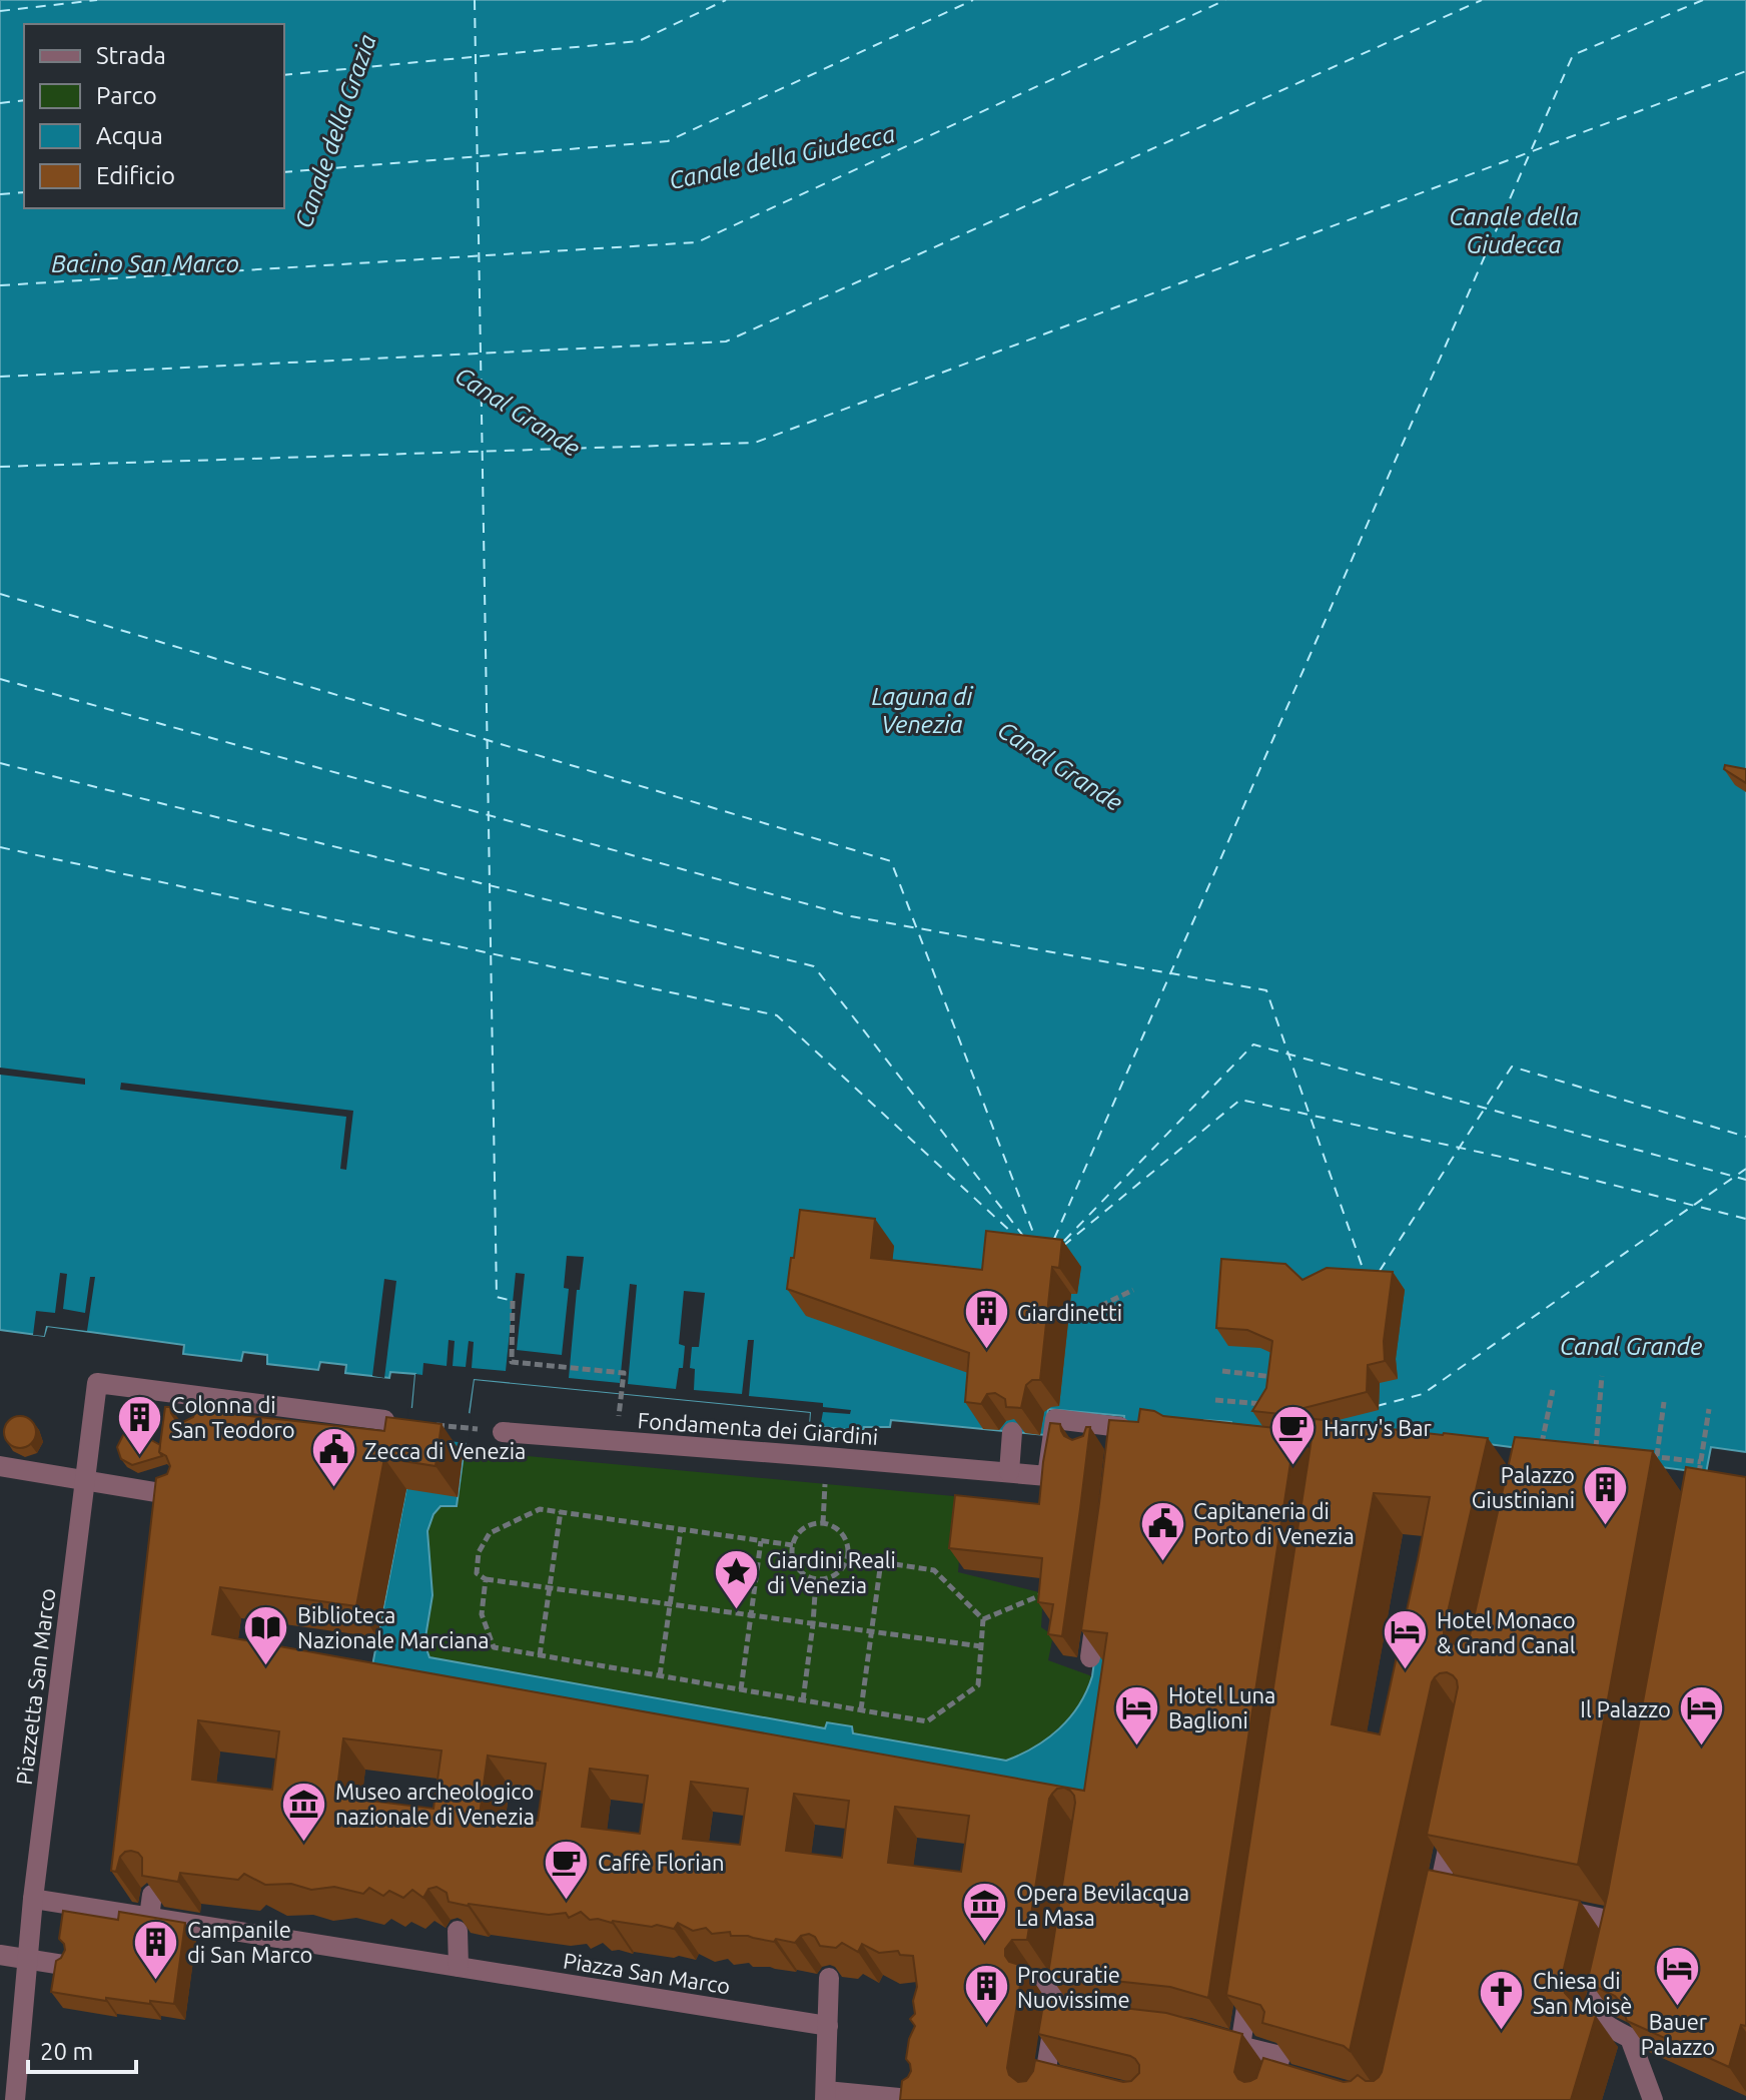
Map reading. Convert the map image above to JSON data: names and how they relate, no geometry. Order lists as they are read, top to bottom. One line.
{"streets":{"street":["Fondamenta dei Giardini","Piazzetta San Marco","Piazza San Marco"]},"water":["Canale della Grazia","Canale della Giudecca","Bacino San Marco","Canal Grande","Laguna di Venezia"],"places":{"building":["Giardinetti","Colonna di San Teodoro","Palazzo Giustiniani","Campanile di San Marco","Procuratie Nuovissime"],"cafe":["Harry's Bar","Caffè Florian"],"public building":["Zecca di Venezia","Capitaneria di Porto di Venezia"],"place":["Giardini Reali di Venezia"],"library":["Biblioteca Nazionale Marciana"],"hotel":["Hotel Monaco & Grand Canal","Hotel Luna Baglioni","Il Palazzo","Bauer Palazzo"],"museum":["Museo archeologico nazionale di Venezia","Opera Bevilacqua La Masa"],"church":["Chiesa di San Moisè"]},"legend":["Strada","Parco","Acqua","Edificio"],"scale_bar":"20 m"}
